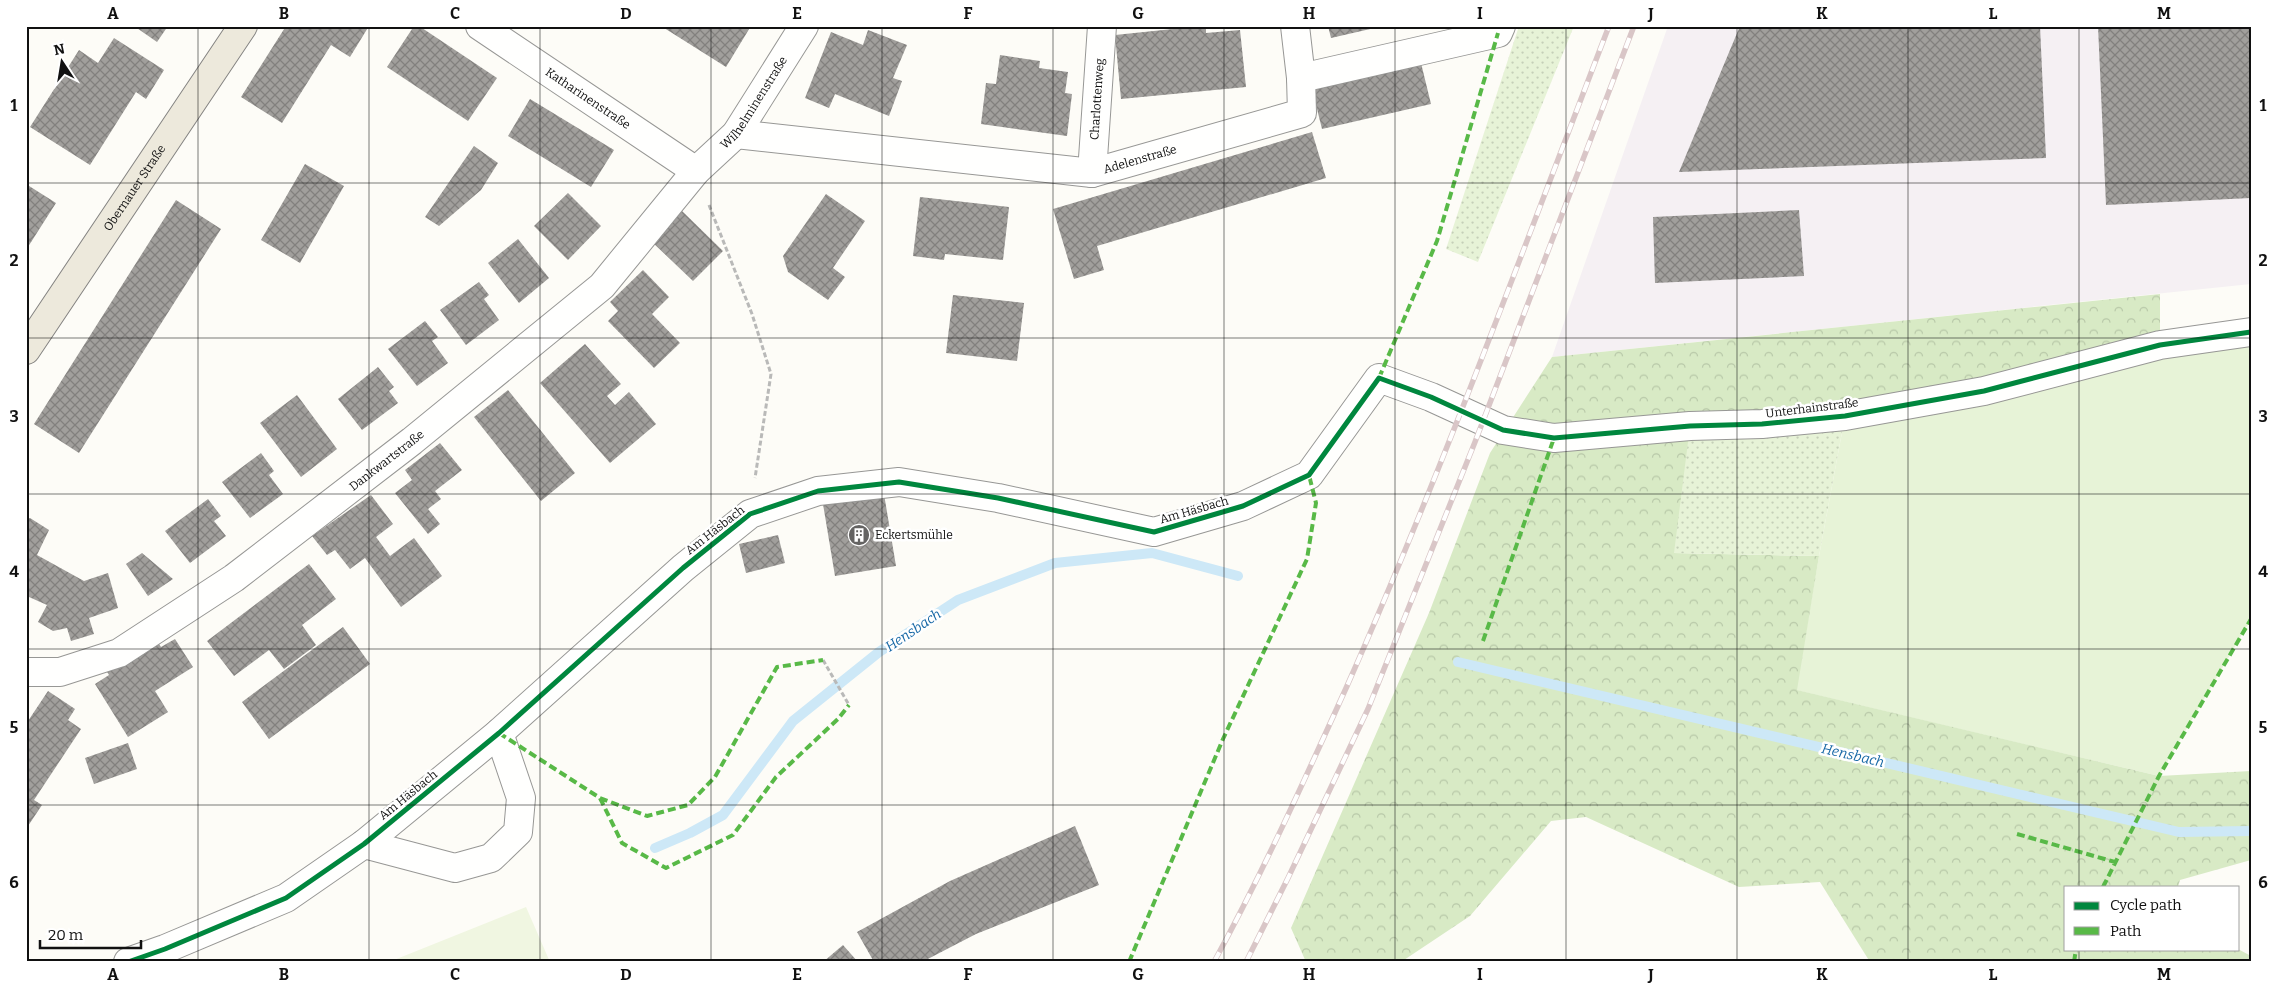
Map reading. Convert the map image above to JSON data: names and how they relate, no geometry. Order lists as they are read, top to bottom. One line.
{"streets":{"main road":["Obernauer Straße"],"street":["Katharinenstraße","Charlottenweg","Wilhelminenstraße","Adelenstraße","Unterhainstraße","Dankwartstraße","Am Häsbach"]},"crossings":[["Katharinenstraße","Wilhelminenstraße"],["Katharinenstraße","Dankwartstraße"],["Charlottenweg","Adelenstraße"],["Wilhelminenstraße","Adelenstraße"],["Wilhelminenstraße","Dankwartstraße"],["Unterhainstraße","Am Häsbach"]],"water":["Hensbach"],"places":{"building":["Eckertsmühle"]},"legend":["Cycle path","Path"],"scale_bar":"20 m","north":"top","grid":{"columns":["A","B","C","D","E","F","G","H","I","J","K","L","M"],"rows":["1","2","3","4","5","6"]}}
